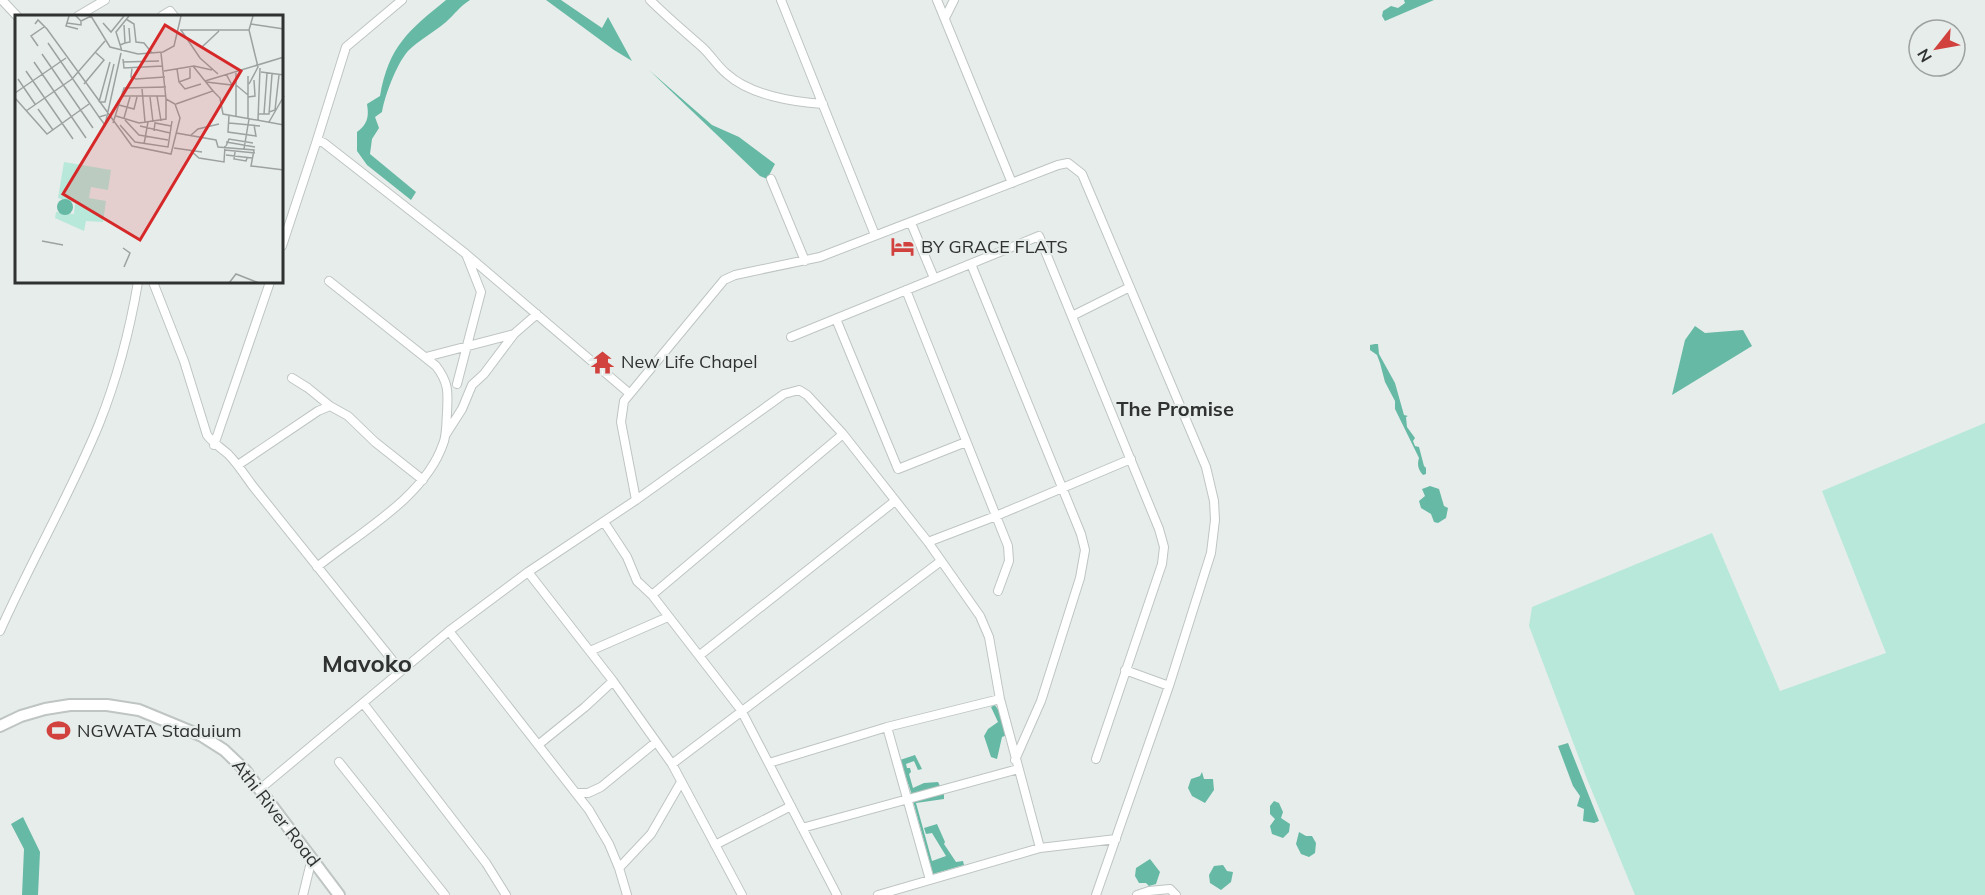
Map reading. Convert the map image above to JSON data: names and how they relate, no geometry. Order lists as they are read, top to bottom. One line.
{"streets":{"main road":["Athi River Road"]},"districts":["The Promise","Mavoko"],"places":{"hotel":["BY GRACE FLATS"],"temple":["New Life Chapel"],"sports":["NGWATA Staduium"]},"north":"bottom left"}
